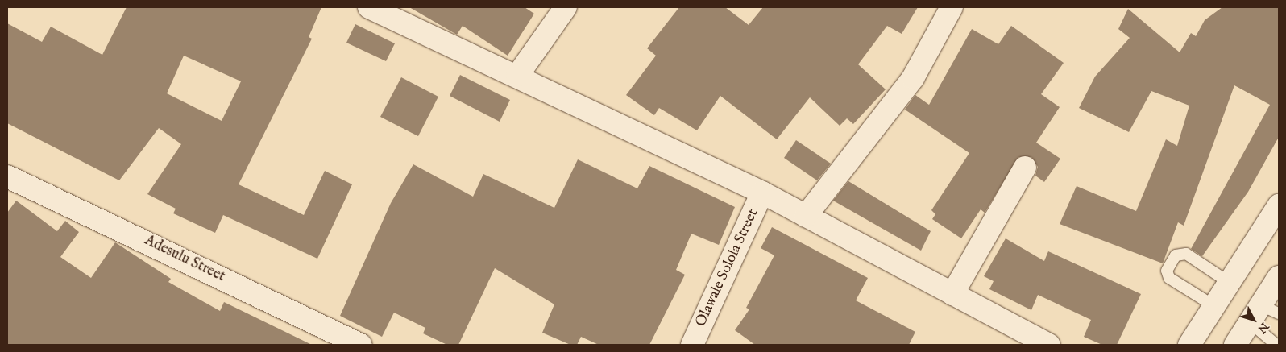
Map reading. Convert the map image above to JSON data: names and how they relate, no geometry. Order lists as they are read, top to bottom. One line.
{"streets":{"street":["Adesulu Street","Olawale Solola Street"]},"north":"bottom right"}
